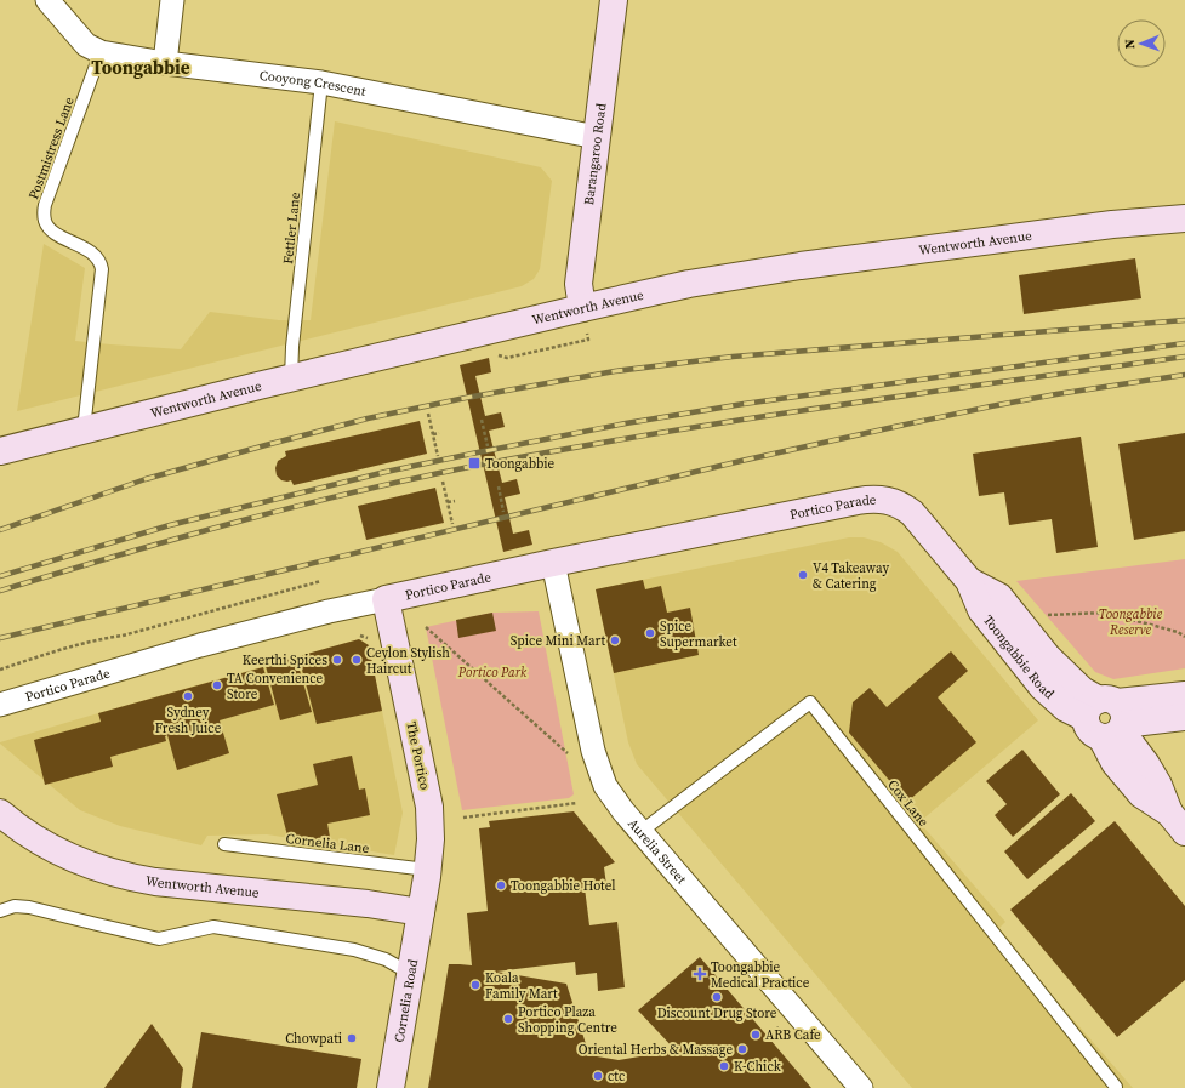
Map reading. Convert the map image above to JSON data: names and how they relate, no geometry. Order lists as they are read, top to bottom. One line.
{"streets":{"main road":["Barangaroo Road","Wentworth Avenue","Portico Parade","Toongabbie Road","The Portico","Cornelia Road"],"street":["Cooyong Crescent","Aurelia Street"],"lane":["Postmistress Lane","Fettler Lane","Cox Lane","Cornelia Lane"]},"crossings":[["Cooyong Crescent","Postmistress Lane"],["Cooyong Crescent","Barangaroo Road"],["Cooyong Crescent","Fettler Lane"],["Postmistress Lane","Wentworth Avenue"],["Barangaroo Road","Wentworth Avenue"],["Fettler Lane","Wentworth Avenue"],["Wentworth Avenue","The Portico"],["Wentworth Avenue","Cornelia Road"],["Portico Parade","Toongabbie Road"],["Portico Parade","The Portico"],["Portico Parade","Aurelia Street"],["The Portico","Cornelia Lane"],["The Portico","Cornelia Road"],["Cox Lane","Aurelia Street"]],"districts":["Toongabbie"],"parks":["Toongabbie Reserve","Portico Park"],"places":{"transit":["Toongabbie"],"other":["V4 Takeaway & Catering","Spice Supermarket","Spice Mini Mart","Keerthi Spices","Ceylon Stylish Haircut","TA Convenience Store","Sydney Fresh Juice","Toongabbie Hotel","Koala Family Mart","Discount Drug Store","Portico Plaza Shopping Centre","ARB Cafe","Chowpati","Oriental Herbs & Massage","K-Chick","ctc"],"health":["Toongabbie Medical Practice"]},"north":"left"}
